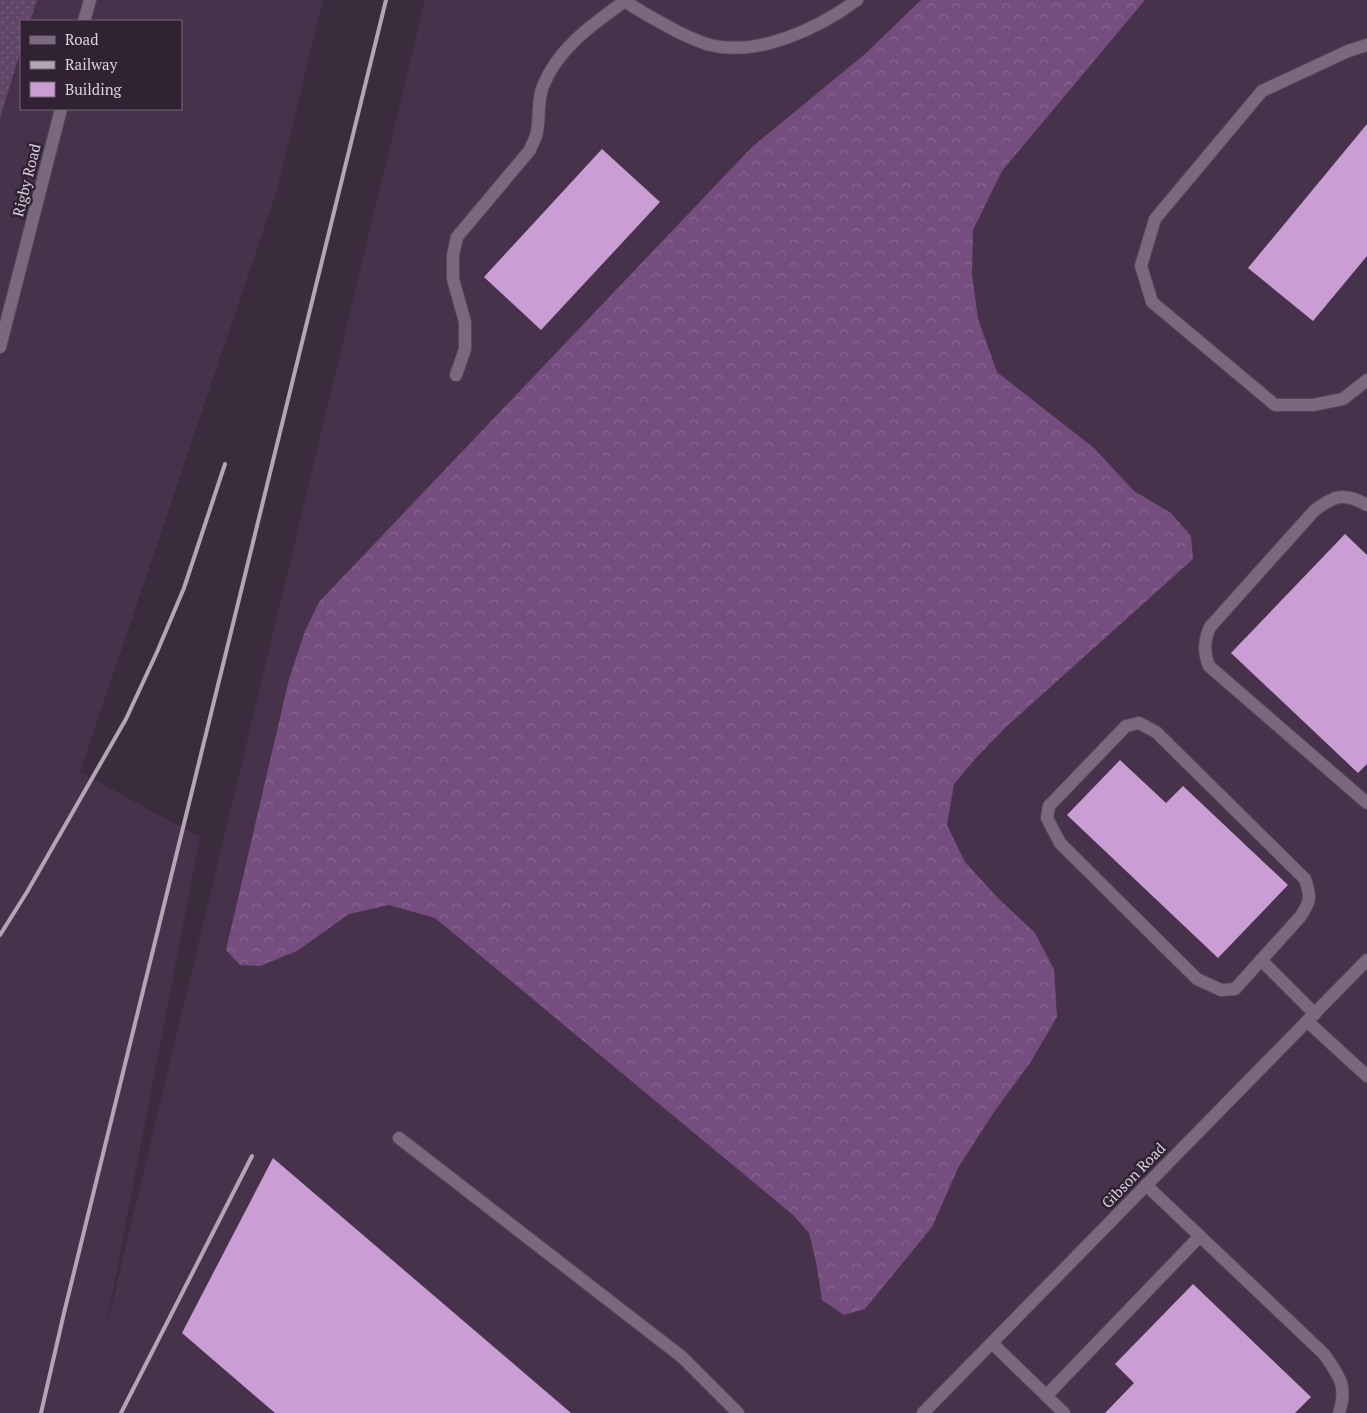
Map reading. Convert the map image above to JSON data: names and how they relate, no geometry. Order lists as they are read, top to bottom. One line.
{"streets":{"street":["Rigby Road","Gibson Road"]},"legend":["Road","Railway","Building"]}
